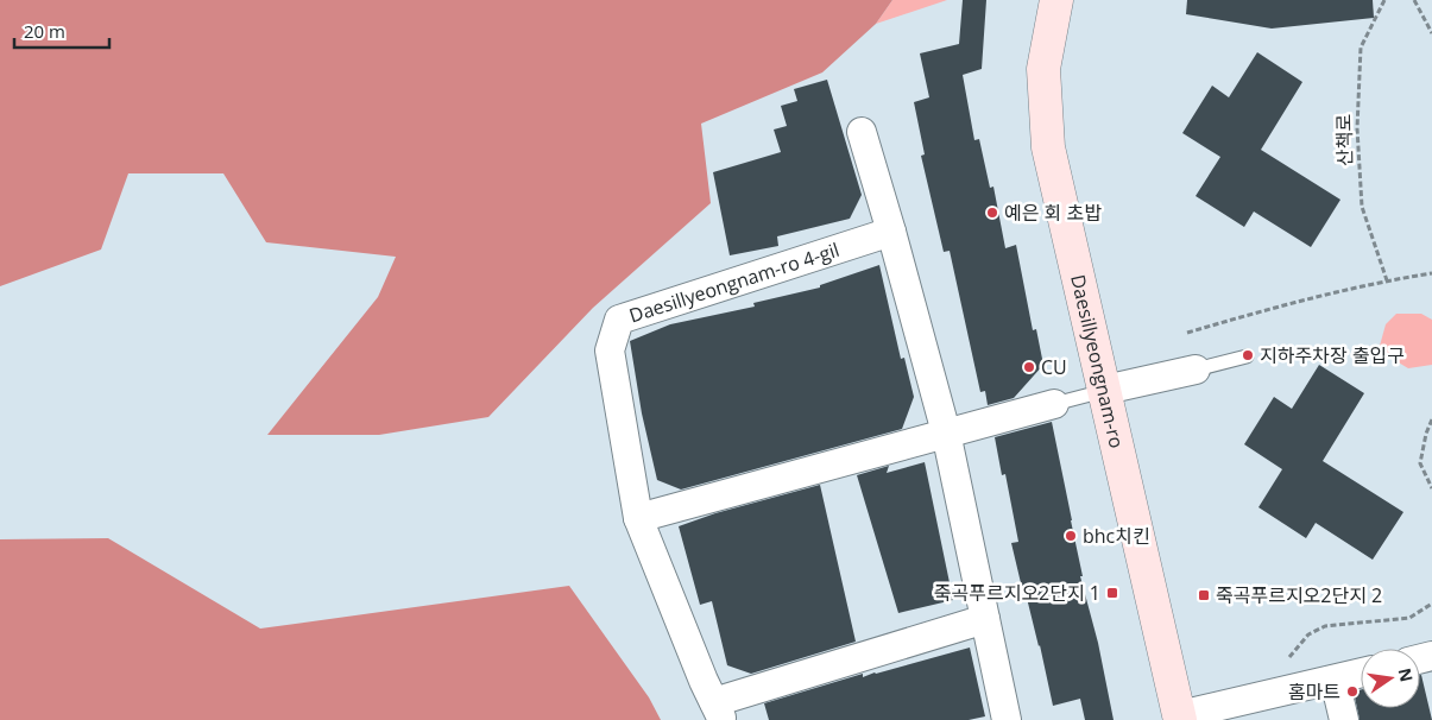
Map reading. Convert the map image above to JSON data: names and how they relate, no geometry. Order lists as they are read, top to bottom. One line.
{"streets":{"street":["Daesillyeongnam-ro 4-gil","Daesillyeongnam-ro"],"path":["산책로"]},"places":{"other":["예은 회 초밥","지하주차장 출입구","CU","bhc치킨","홈마트"],"transit":["죽곡푸르지오2단지 1","죽곡푸르지오2단지 2"]},"scale_bar":"20 m","north":"right"}
